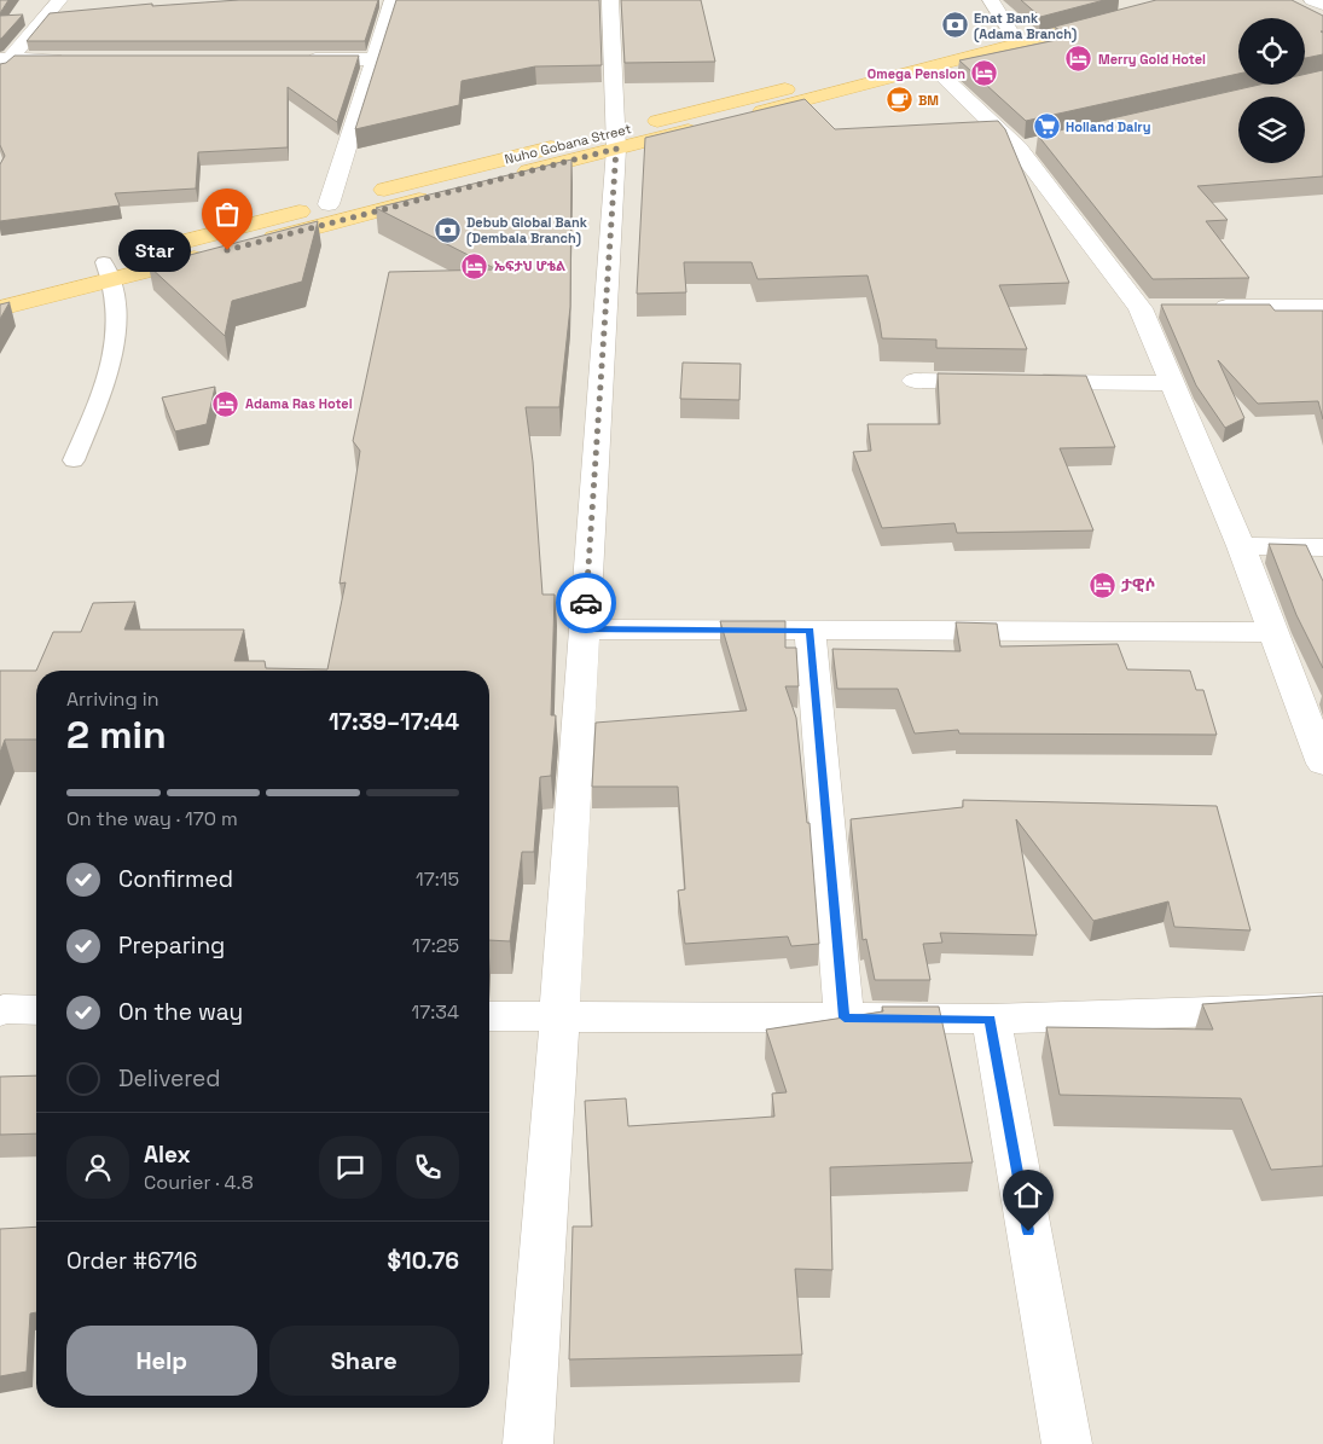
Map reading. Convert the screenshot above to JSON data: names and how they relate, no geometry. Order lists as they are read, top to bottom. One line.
{"streets":{"main road":["Nuho Gobana Street"]},"places":{"bank":["Enat Bank (Adama Branch)","Debub Global Bank (Dembala Branch)"],"hotel":["Merry Gold Hotel","Omega Pension","ኤፍታህ ሆቴል","Adama Ras Hotel","ታዊሶ"],"cafe":["BM"],"supermarket":["Holland Dairy"],"other":["Star"]},"page":{"bubble":"Star","heading":["2 min","Arriving in","17:39–17:44"],"panel":["Alex","Courier · 4.8","Order #6716","$10.76"],"bar":"On the way · 170 m","list":[["Confirmed","17:15"],["Preparing","17:25"],["On the way","17:34"],"Delivered"],"buttons":["Help","Share"]}}
